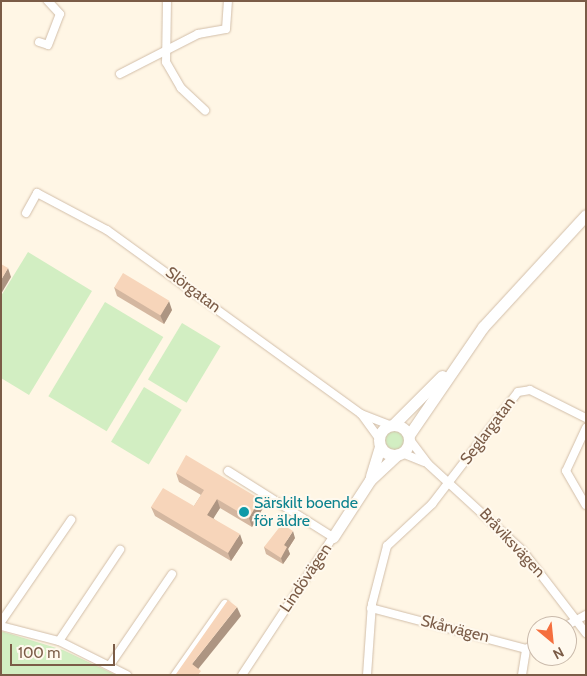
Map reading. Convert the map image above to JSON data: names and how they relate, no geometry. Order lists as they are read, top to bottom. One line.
{"streets":{"main road":["Lindövägen"],"street":["Slörgatan","Seglargatan","Bråviksvägen","Skårvägen"]},"crossings":[["Slörgatan","Lindövägen"],["Seglargatan","Bråviksvägen"],["Bråviksvägen","Lindövägen"]],"places":["Särskilt boende för äldre"],"scale_bar":"100 m","north":"bottom right"}
